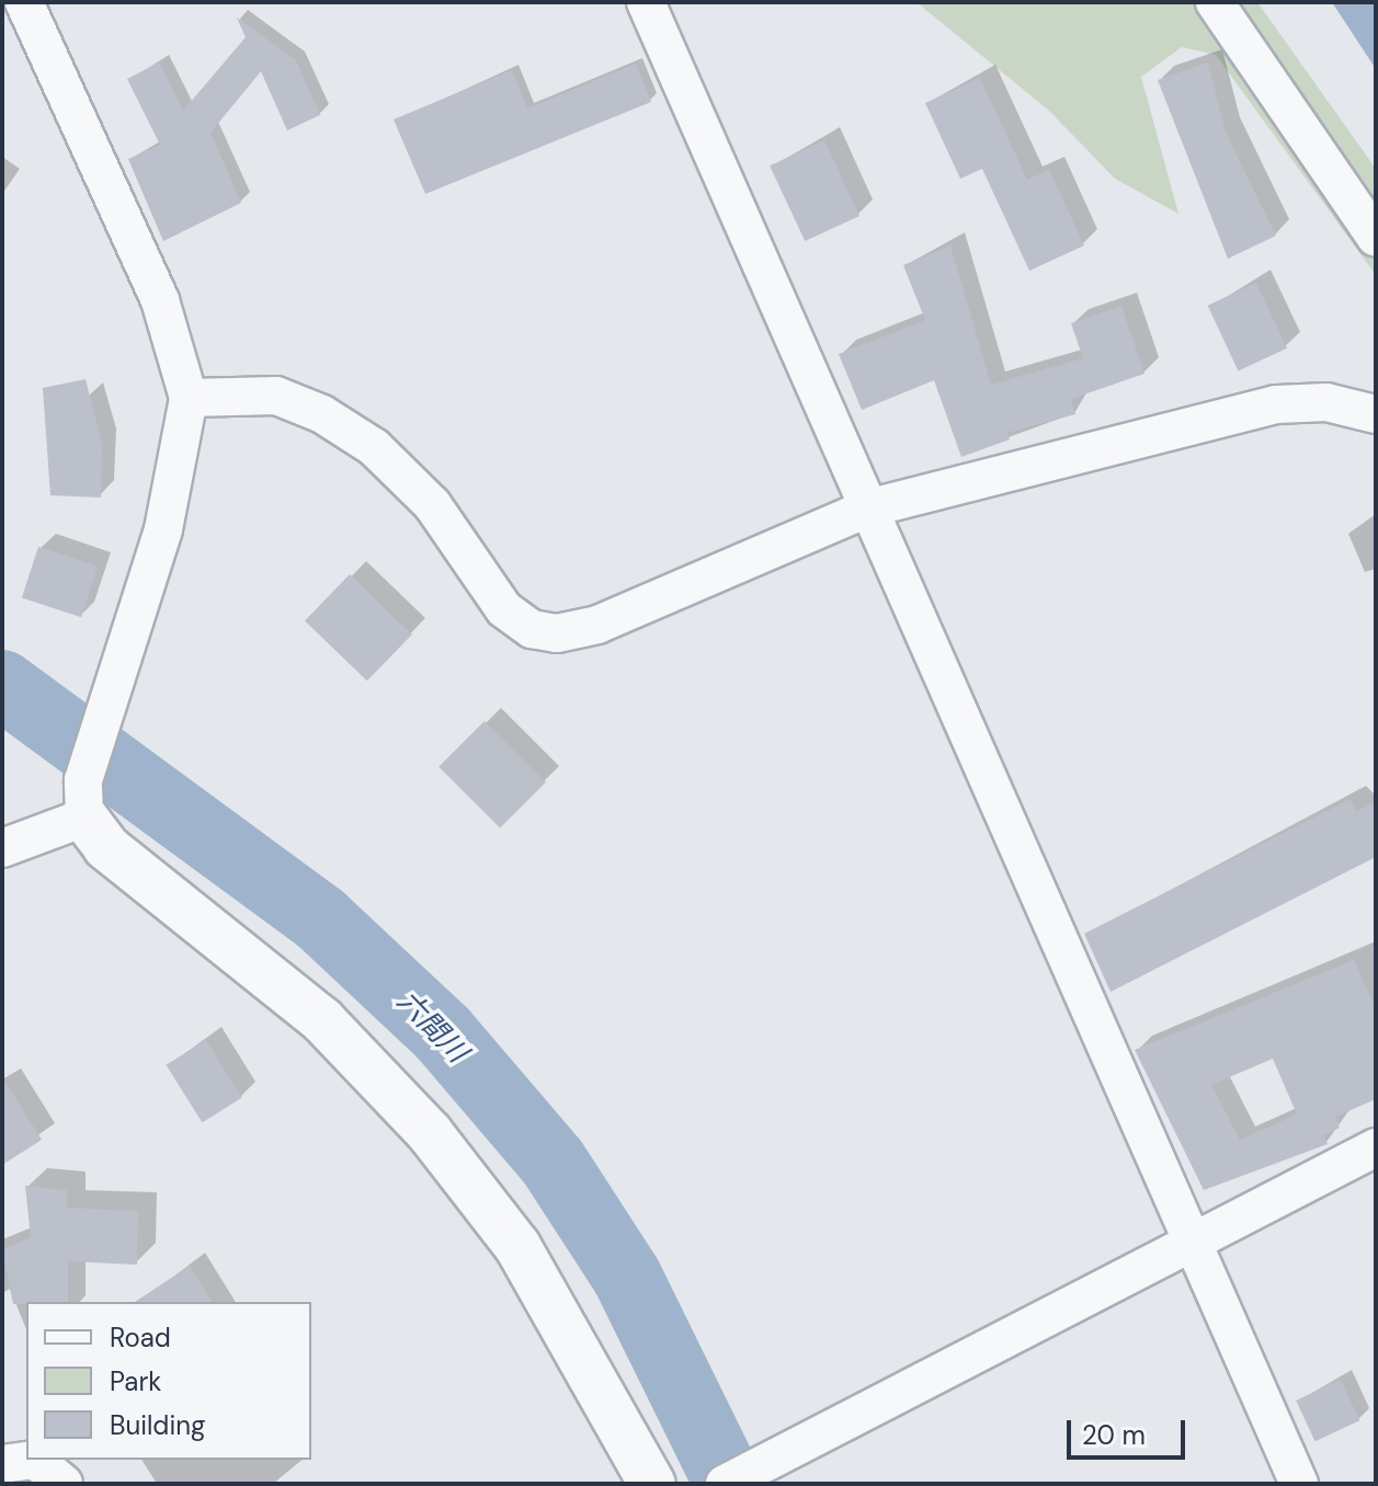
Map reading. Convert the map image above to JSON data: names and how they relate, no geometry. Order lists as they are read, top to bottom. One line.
{"water":["六間川"],"legend":["Road","Park","Building"],"scale_bar":"20 m"}
